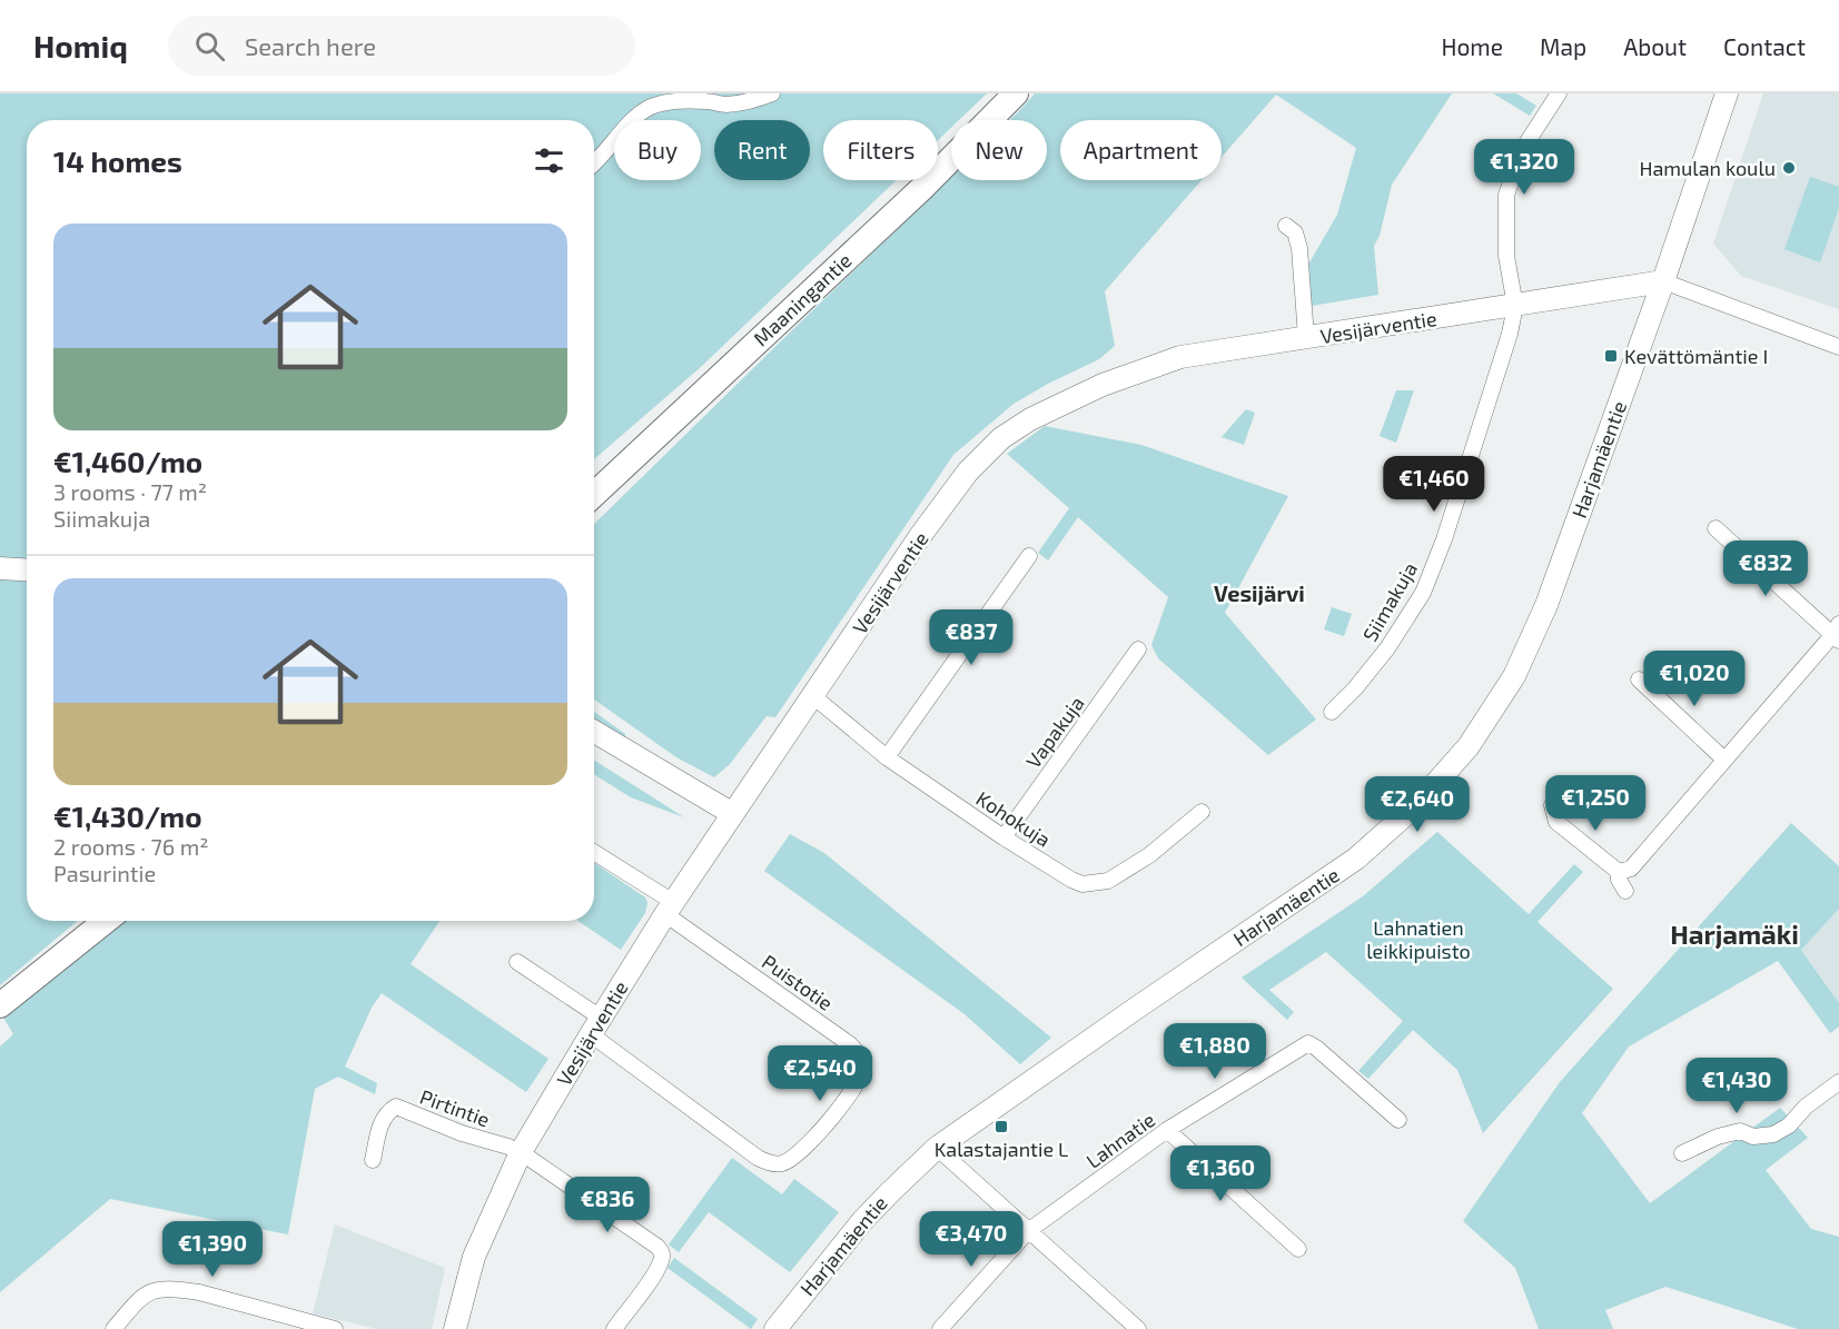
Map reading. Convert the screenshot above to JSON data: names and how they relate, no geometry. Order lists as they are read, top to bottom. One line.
{"streets":{"main road":["Maaningantie"],"street":["Vesijärventie","Harjamäentie","Siimakuja","Vapakuja","Kohokuja","Puistotie","Pirtintie","Lahnatie"]},"crossings":[["Vesijärventie","Harjamäentie"],["Vesijärventie","Siimakuja"],["Vesijärventie","Kohokuja"],["Vesijärventie","Puistotie"],["Vesijärventie","Pirtintie"],["Vapakuja","Kohokuja"]],"districts":["Vesijärvi","Harjamäki"],"parks":["Lahnatien leikkipuisto"],"places":{"other":["Hamulan koulu"],"transit":["Kevättömäntie I","Kalastajantie L"]},"page":{"header":"Homiq","search":"Search here","nav":["Home","Map","About","Contact"],"chip":["Buy","Rent","Filters","New","Apartment"],"heading":"14 homes","price":["€1,320","€1,460","€832","€837","€1,020","€1,250","€2,640","€1,880","€2,540","€1,430","€1,360","€836","€3,470","€1,390"],"list":[{"name":"€1,460/mo","note":"3 rooms · 77 m² · Siimakuja"},{"name":"€1,430/mo","note":"2 rooms · 76 m² · Pasurintie"}]}}
